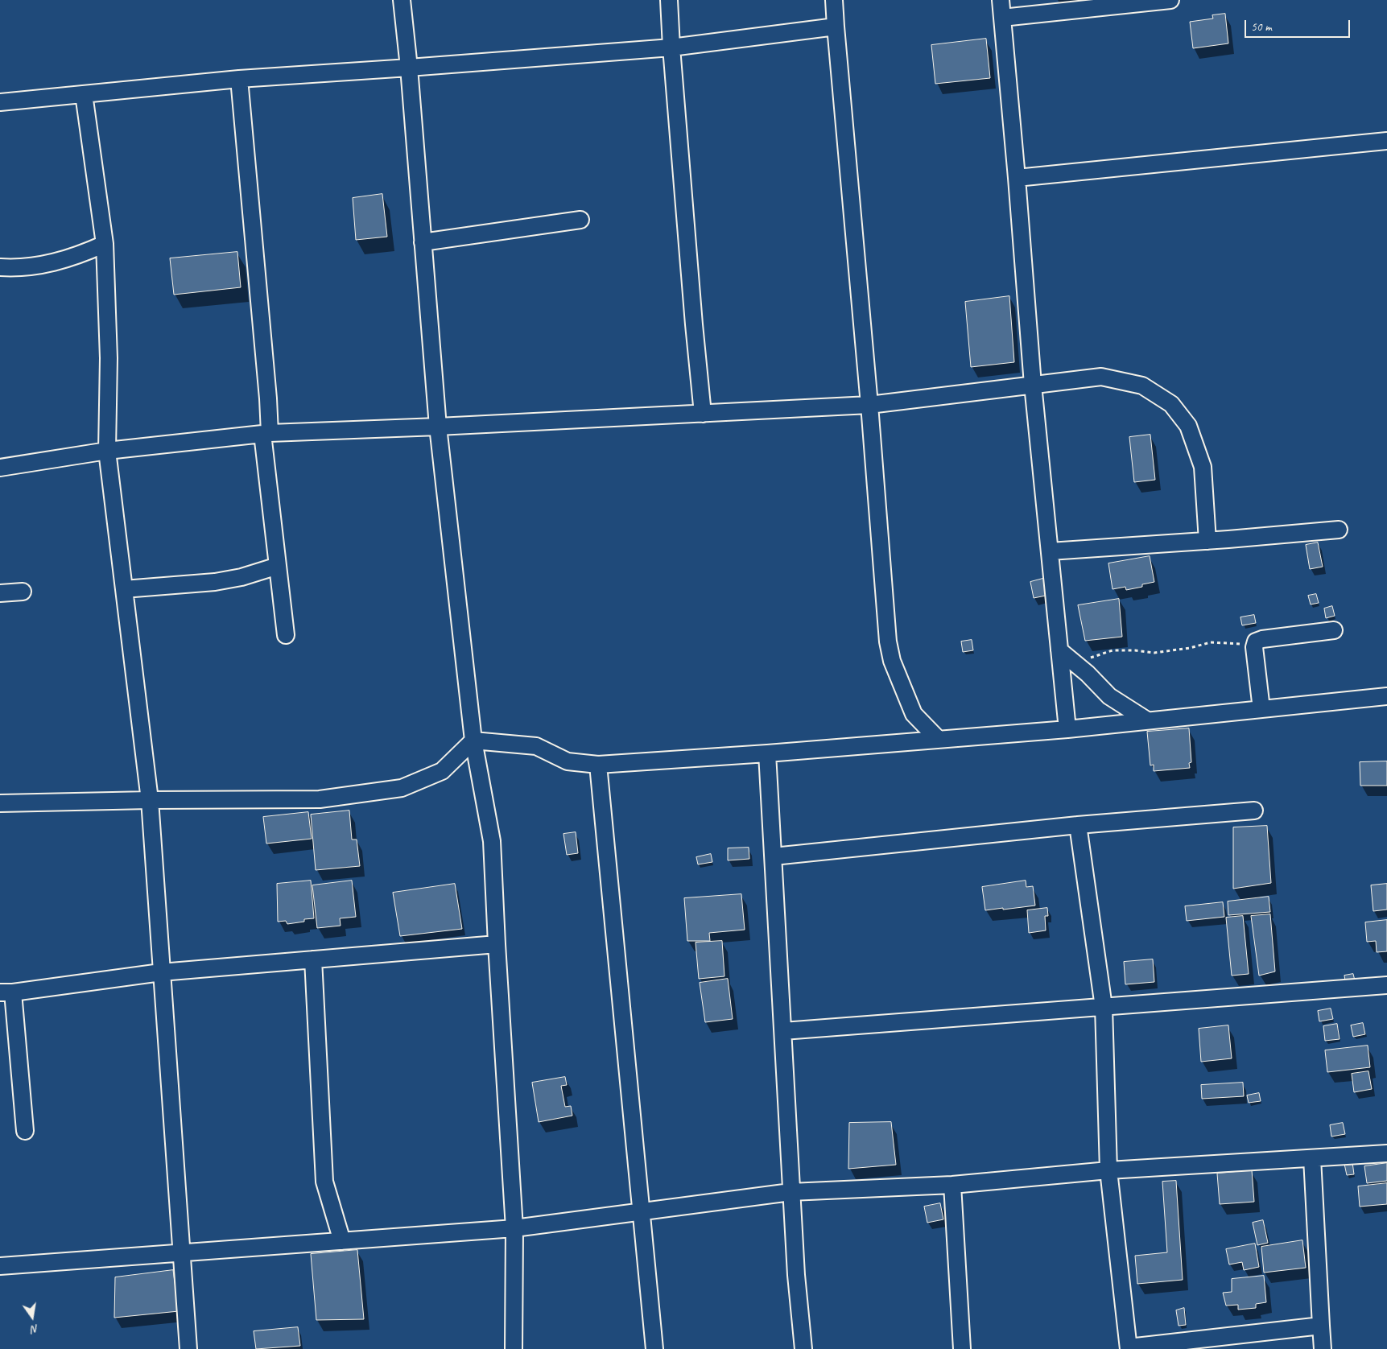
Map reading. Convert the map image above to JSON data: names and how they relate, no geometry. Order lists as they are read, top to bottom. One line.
{"scale_bar":"50 m","north":"bottom"}
